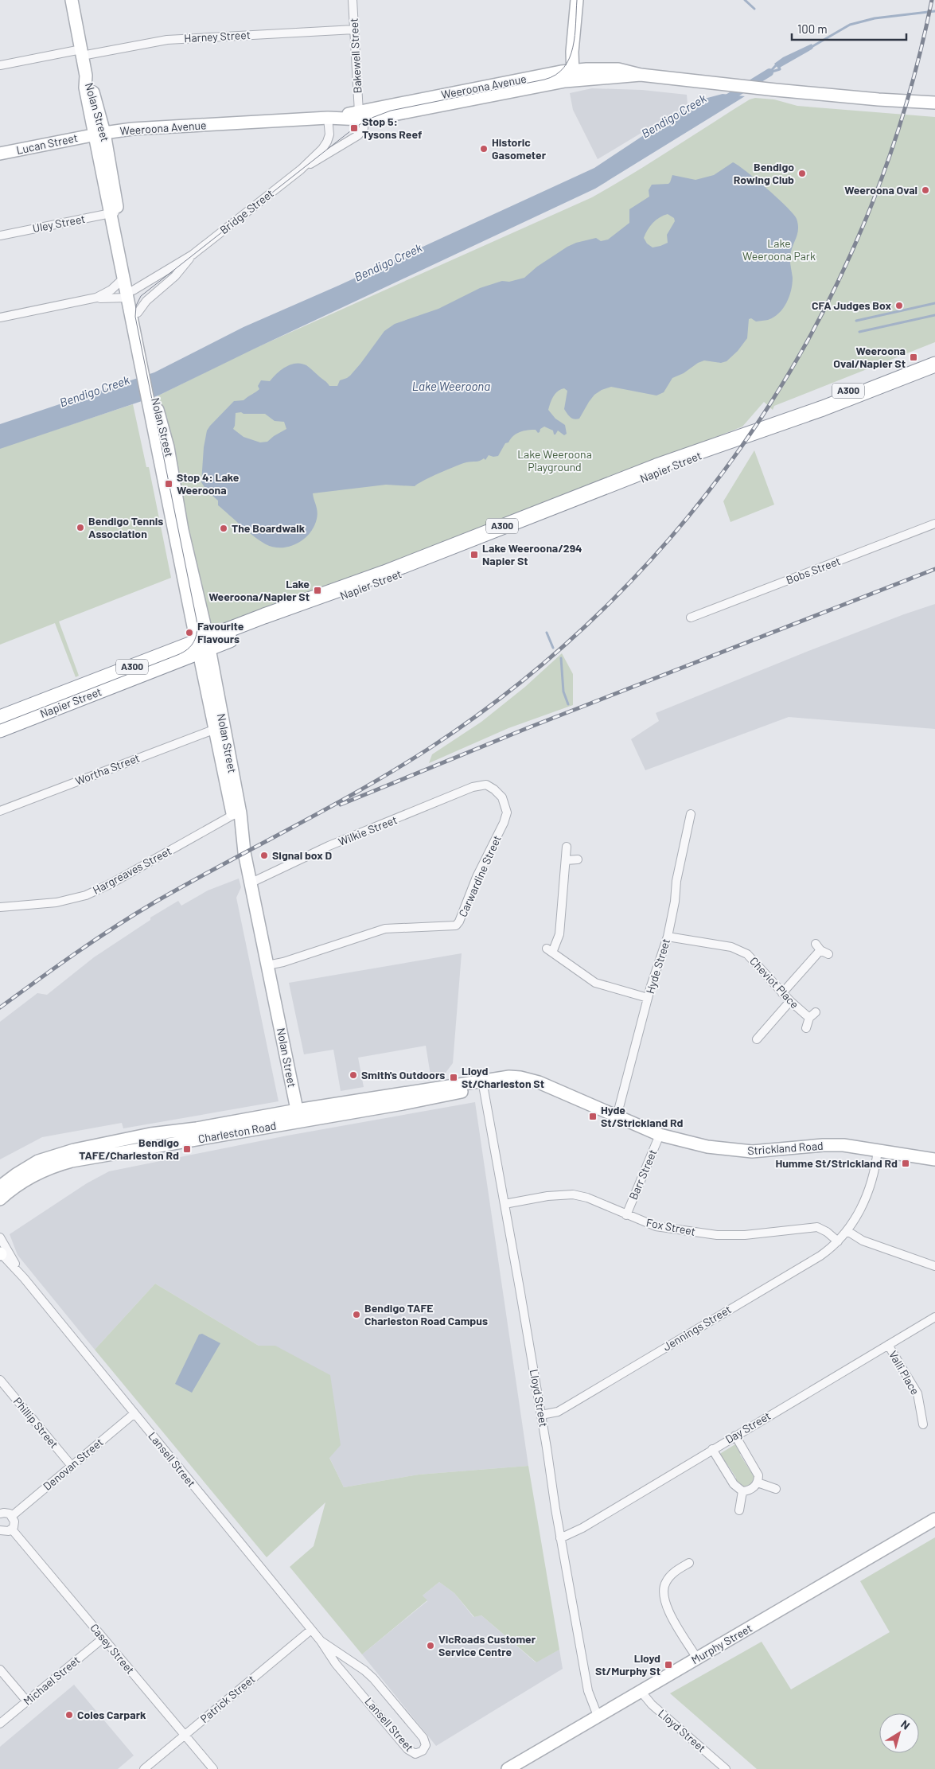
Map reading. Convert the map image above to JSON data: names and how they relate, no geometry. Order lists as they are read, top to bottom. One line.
{"streets":{"highway":["A300","Napier Street"],"street":["Harney Street","Bakewell Street","Weeroona Avenue","Nolan Street","Lucan Street","Bridge Street","Uley Street","Bobs Street","Wortha Street","Wilkie Street","Hargreaves Street","Carwardine Street","Hyde Street","Cheviot Place","Charleston Road","Strickland Road","Barr Street","Fox Street","Jennings Street","Valli Place","Lloyd Street","Phillip Street","Day Street","Lansell Street","Denovan Street","Murphy Street","Casey Street","Michael Street","Patrick Street"]},"crossings":[["Harney Street","Bakewell Street"],["Harney Street","Nolan Street"],["Bakewell Street","Weeroona Avenue"],["Bakewell Street","Bridge Street"],["Weeroona Avenue","Nolan Street"],["Weeroona Avenue","Lucan Street"],["Weeroona Avenue","Bridge Street"],["Nolan Street","Lucan Street"],["Nolan Street","Bridge Street"],["Nolan Street","Uley Street"],["Nolan Street","Napier Street"],["Nolan Street","Wortha Street"],["Nolan Street","Wilkie Street"],["Nolan Street","Hargreaves Street"],["Nolan Street","Carwardine Street"],["Nolan Street","Charleston Road"],["Wilkie Street","Carwardine Street"],["Hyde Street","Cheviot Place"],["Hyde Street","Strickland Road"],["Charleston Road","Strickland Road"],["Charleston Road","Lloyd Street"],["Strickland Road","Barr Street"],["Strickland Road","Jennings Street"],["Strickland Road","Lloyd Street"],["Barr Street","Fox Street"],["Fox Street","Jennings Street"],["Fox Street","Lloyd Street"],["Jennings Street","Lloyd Street"],["Valli Place","Day Street"],["Lloyd Street","Day Street"],["Lloyd Street","Murphy Street"],["Phillip Street","Denovan Street"],["Lansell Street","Denovan Street"],["Lansell Street","Patrick Street"],["Casey Street","Michael Street"],["Casey Street","Patrick Street"]],"water":["Bendigo Creek","Lake Weeroona"],"parks":["Lake Weeroona Park","Lake Weeroona Playground"],"places":{"transit":["Stop 5: Tysons Reef","Weeroona Oval/Napier St","Stop 4: Lake Weeroona","Lake Weeroona/294 Napier St","Lake Weeroona/Napier St","Lloyd St/Charleston St","Hyde St/Strickland Rd","Bendigo TAFE/Charleston Rd","Humme St/Strickland Rd","Lloyd St/Murphy St"],"other":["Historic Gasometer","Bendigo Rowing Club","Weeroona Oval","CFA Judges Box","Bendigo Tennis Association","The Boardwalk","Favourite Flavours","Signal box D","Smith's Outdoors","Bendigo TAFE Charleston Road Campus","VicRoads Customer Service Centre","Coles Carpark"]},"scale_bar":"100 m","north":"top right"}
